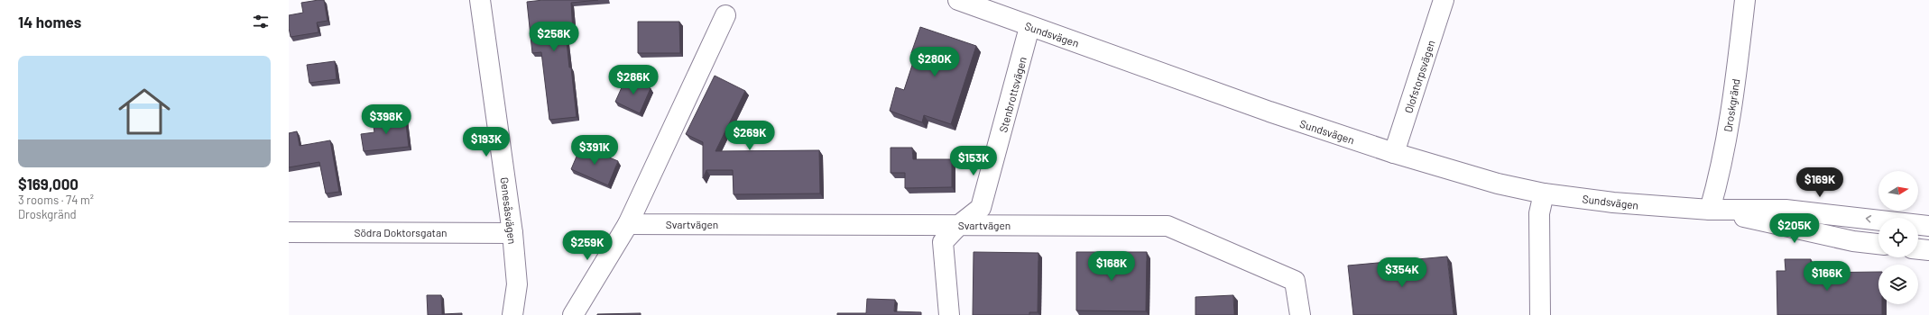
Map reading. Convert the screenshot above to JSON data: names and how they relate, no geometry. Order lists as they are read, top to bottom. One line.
{"streets":{"street":["Sundsvägen","Olofstorpsvägen","Stenbrottsvägen","Droskgränd","Genesåsvägen","Svartvägen","Södra Doktorsgatan"]},"crossings":[["Sundsvägen","Olofstorpsvägen"],["Sundsvägen","Stenbrottsvägen"],["Sundsvägen","Droskgränd"],["Stenbrottsvägen","Svartvägen"],["Genesåsvägen","Södra Doktorsgatan"]],"north":"right","page":{"heading":"14 homes","price":["$258K","$280K","$286K","$398K","$269K","$193K","$391K","$153K","$169K","$205K","$259K","$168K","$354K","$166K"],"list":[{"name":"$169,000","note":"3 rooms · 74 m² · Droskgränd"}]}}
